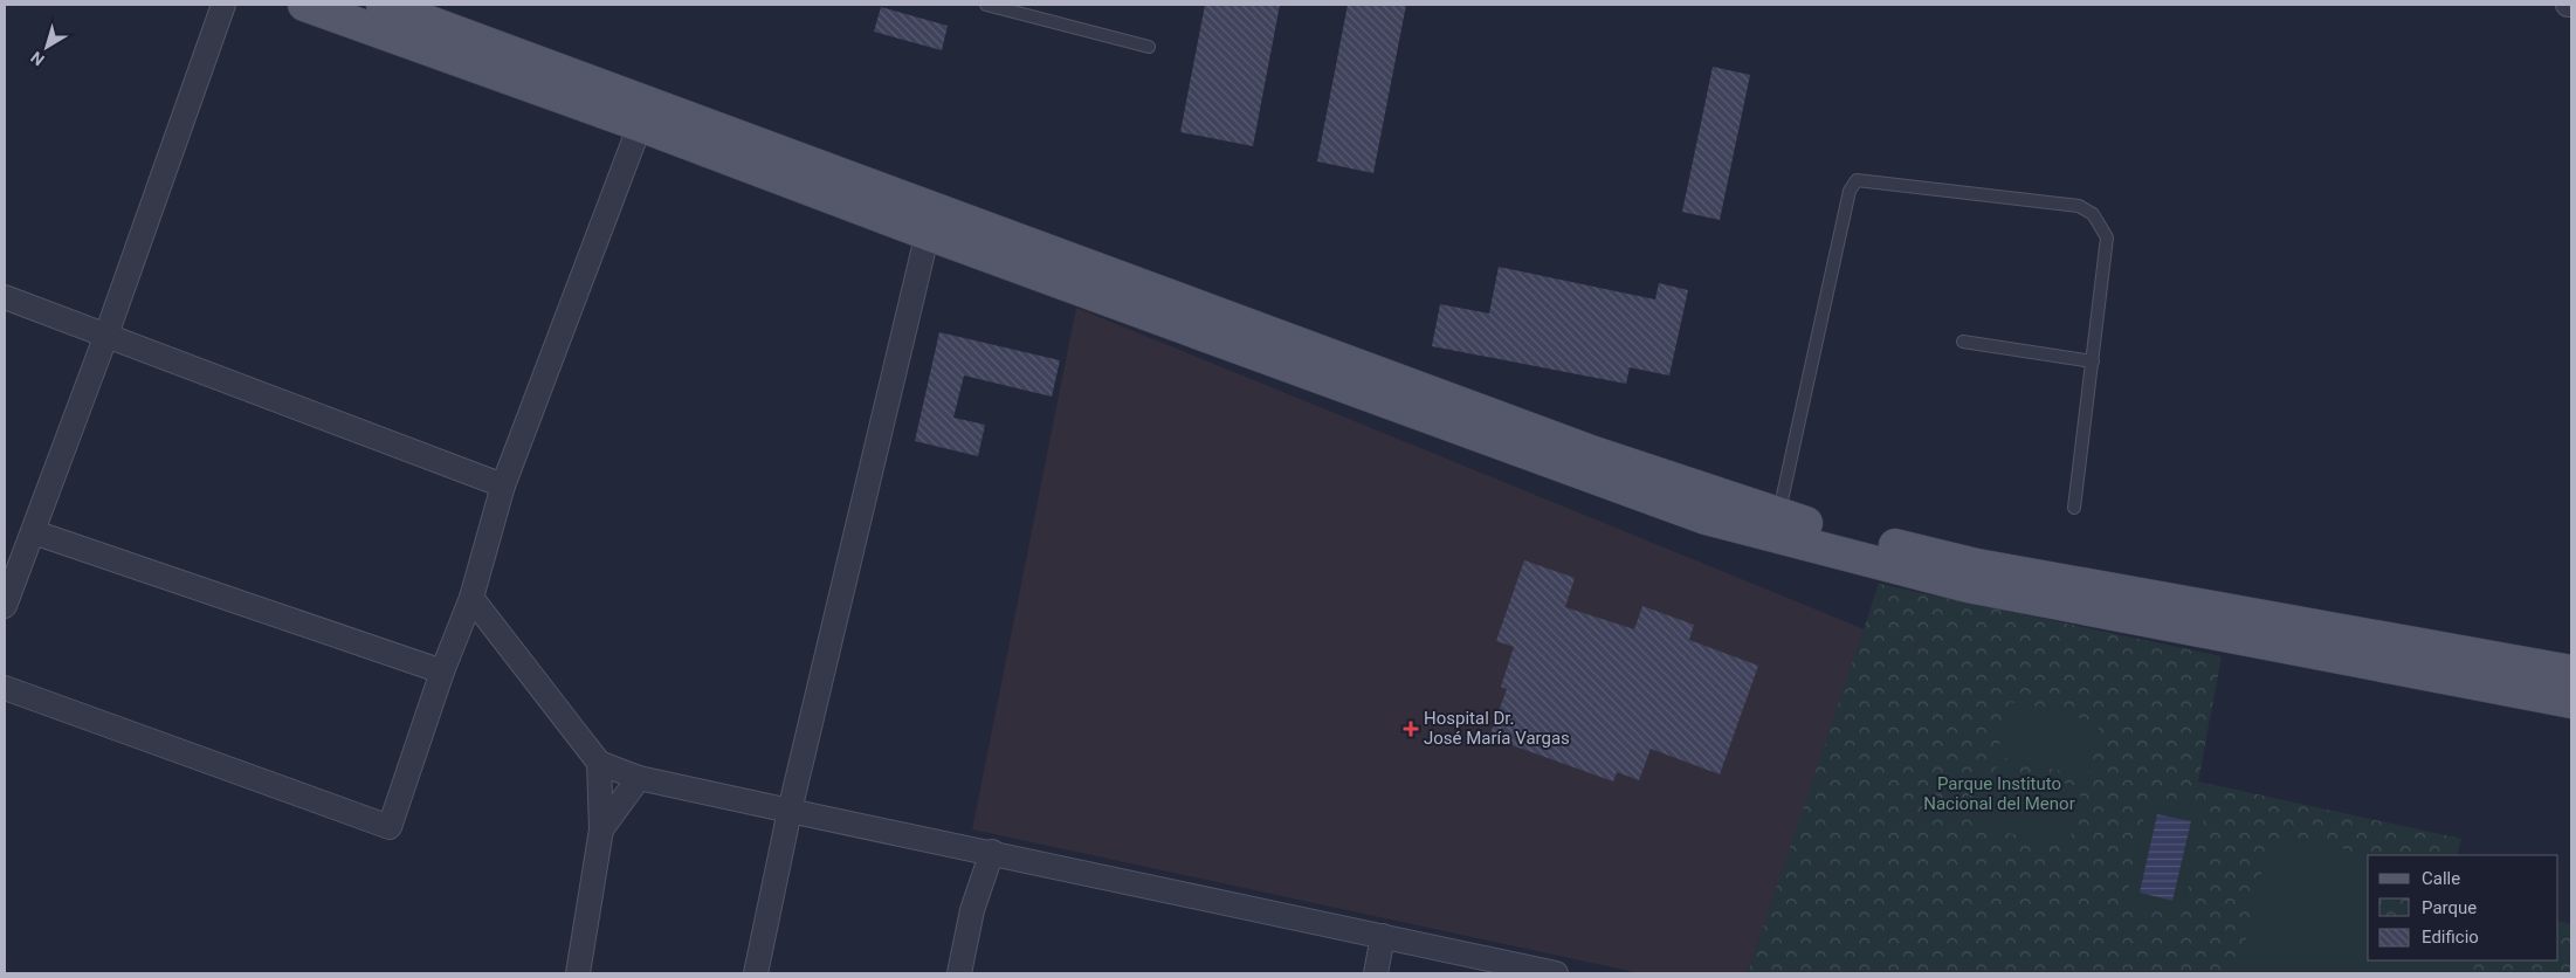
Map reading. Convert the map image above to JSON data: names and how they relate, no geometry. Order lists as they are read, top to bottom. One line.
{"parks":["Parque Instituto Nacional del Menor"],"places":{"health":["Hospital Dr. José María Vargas"]},"legend":["Calle","Parque","Edificio"],"north":"bottom left"}
